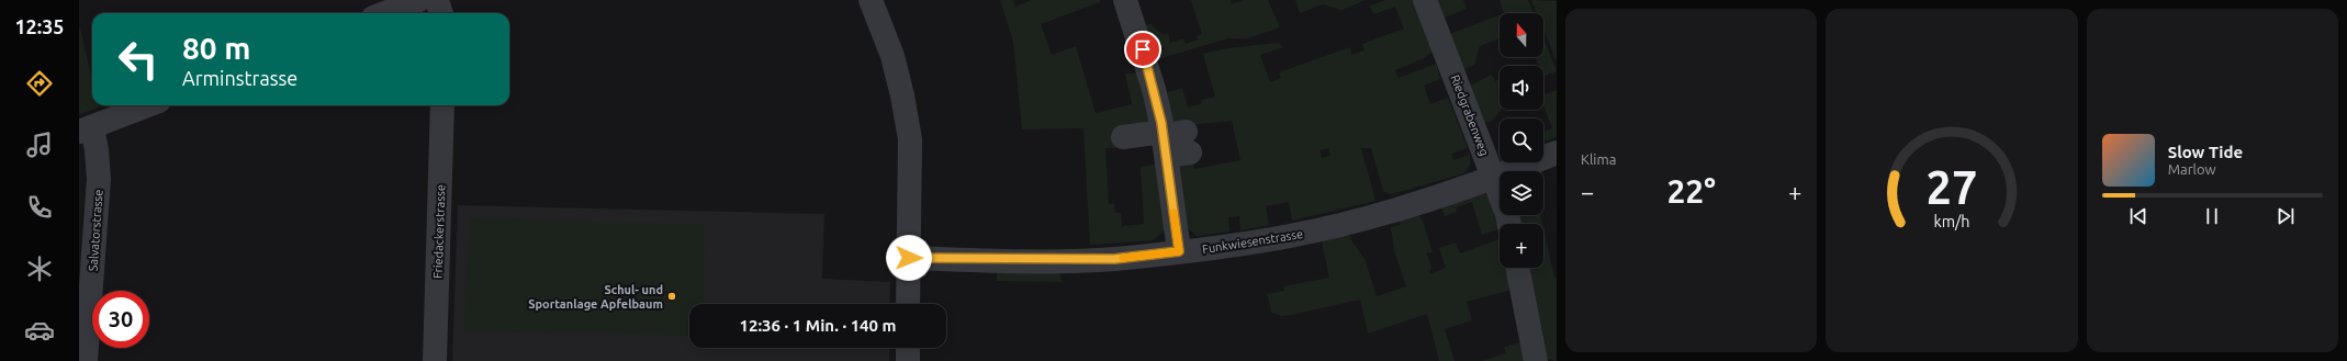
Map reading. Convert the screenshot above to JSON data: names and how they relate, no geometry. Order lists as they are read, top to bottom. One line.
{"streets":{"street":["Riedgrabenweg","Salvatorstrasse","Friedackerstrasse","Funkwiesenstrasse"]},"crossings":[["Riedgrabenweg","Funkwiesenstrasse"]],"places":["Schul- und Sportanlage Apfelbaum"],"north":"top","page":{"tabs":"12:35","tile":"Klima","map_buttons":"+","turn":["80 m","Arminstrasse"],"song":["Slow Tide","Marlow"],"heat":["−","22°","+"],"limit":"30","trip":"12:36 · 1 Min. · 140 m","gauge":["27","km/h"]}}
